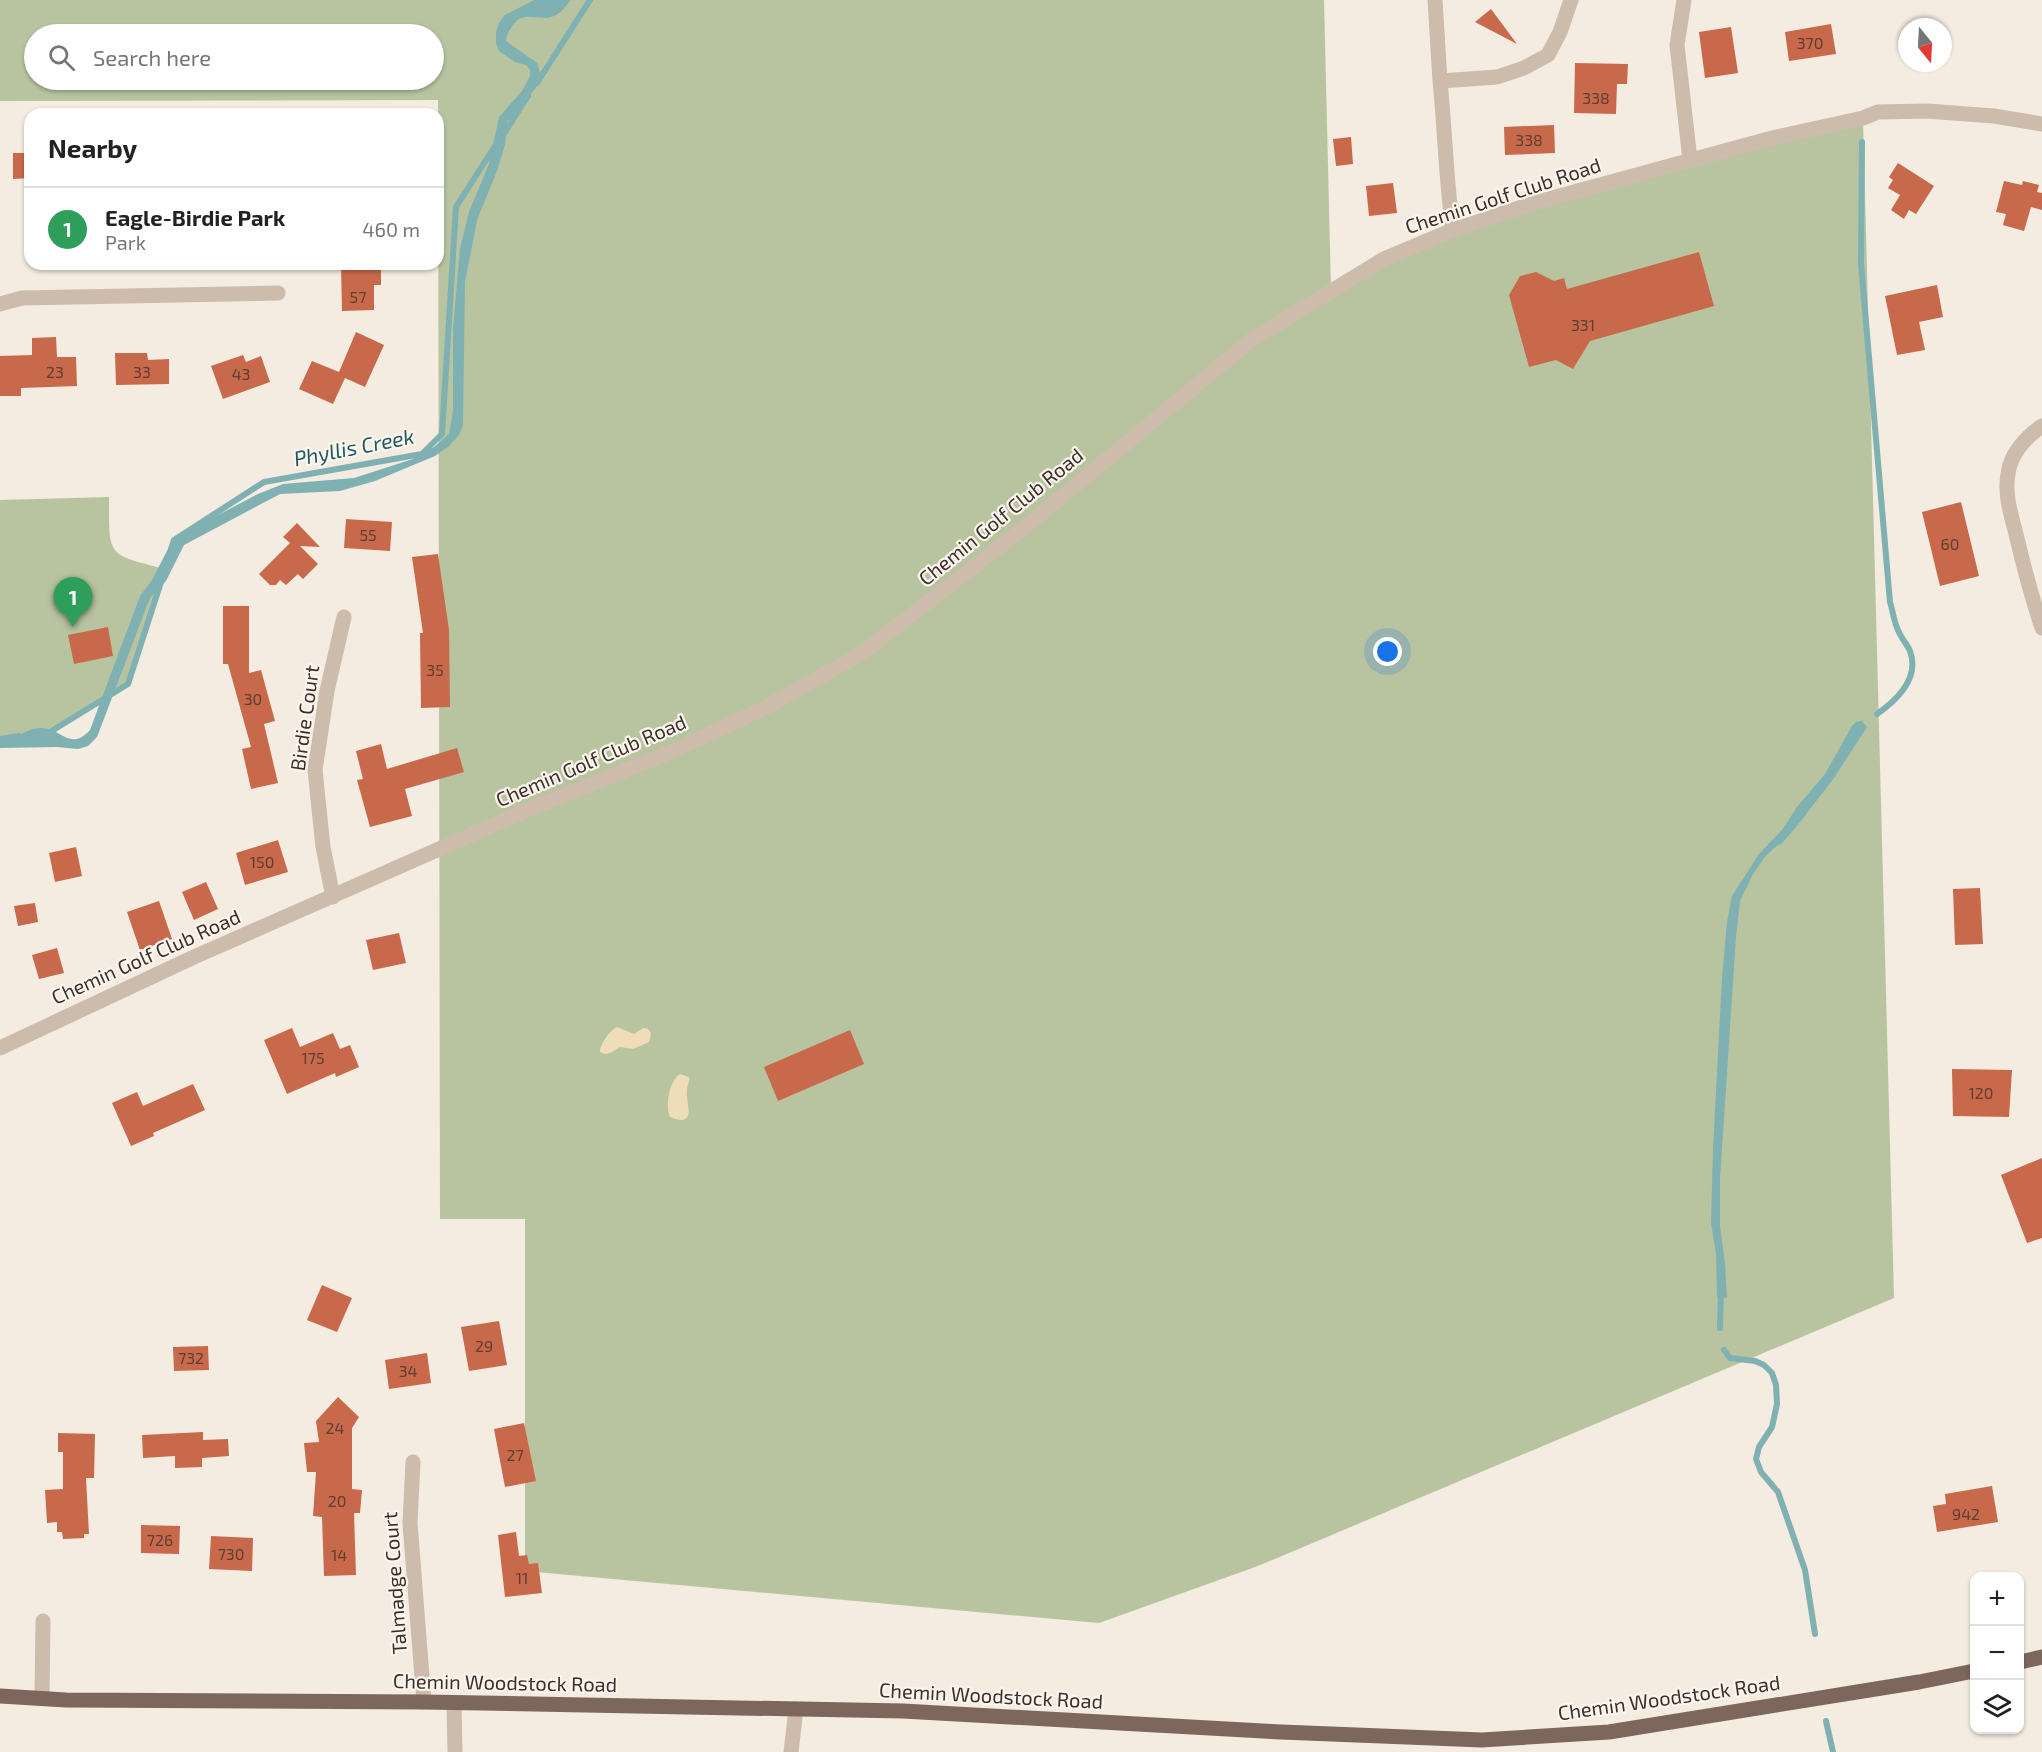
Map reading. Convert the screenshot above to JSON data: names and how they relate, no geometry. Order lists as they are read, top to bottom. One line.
{"streets":{"main road":["Chemin Woodstock Road"],"street":["Chemin Golf Club Road","Birdie Court","Talmadge Court"]},"crossings":[["Chemin Golf Club Road","Birdie Court"],["Talmadge Court","Chemin Woodstock Road"]],"water":["Phyllis Creek"],"house_numbers":["370","338","338","57","331","23","33","43","55","60","35","30","150","175","120","29","732","34","24","27","20","942","726","730","14","11"],"north":"bottom","page":{"search":"Search here","heading":"Nearby","list":[{"mark":"1","name":"Eagle-Birdie Park","note":"Park","value":"460 m"}],"pins":"1","map_buttons":["+","−"]}}
